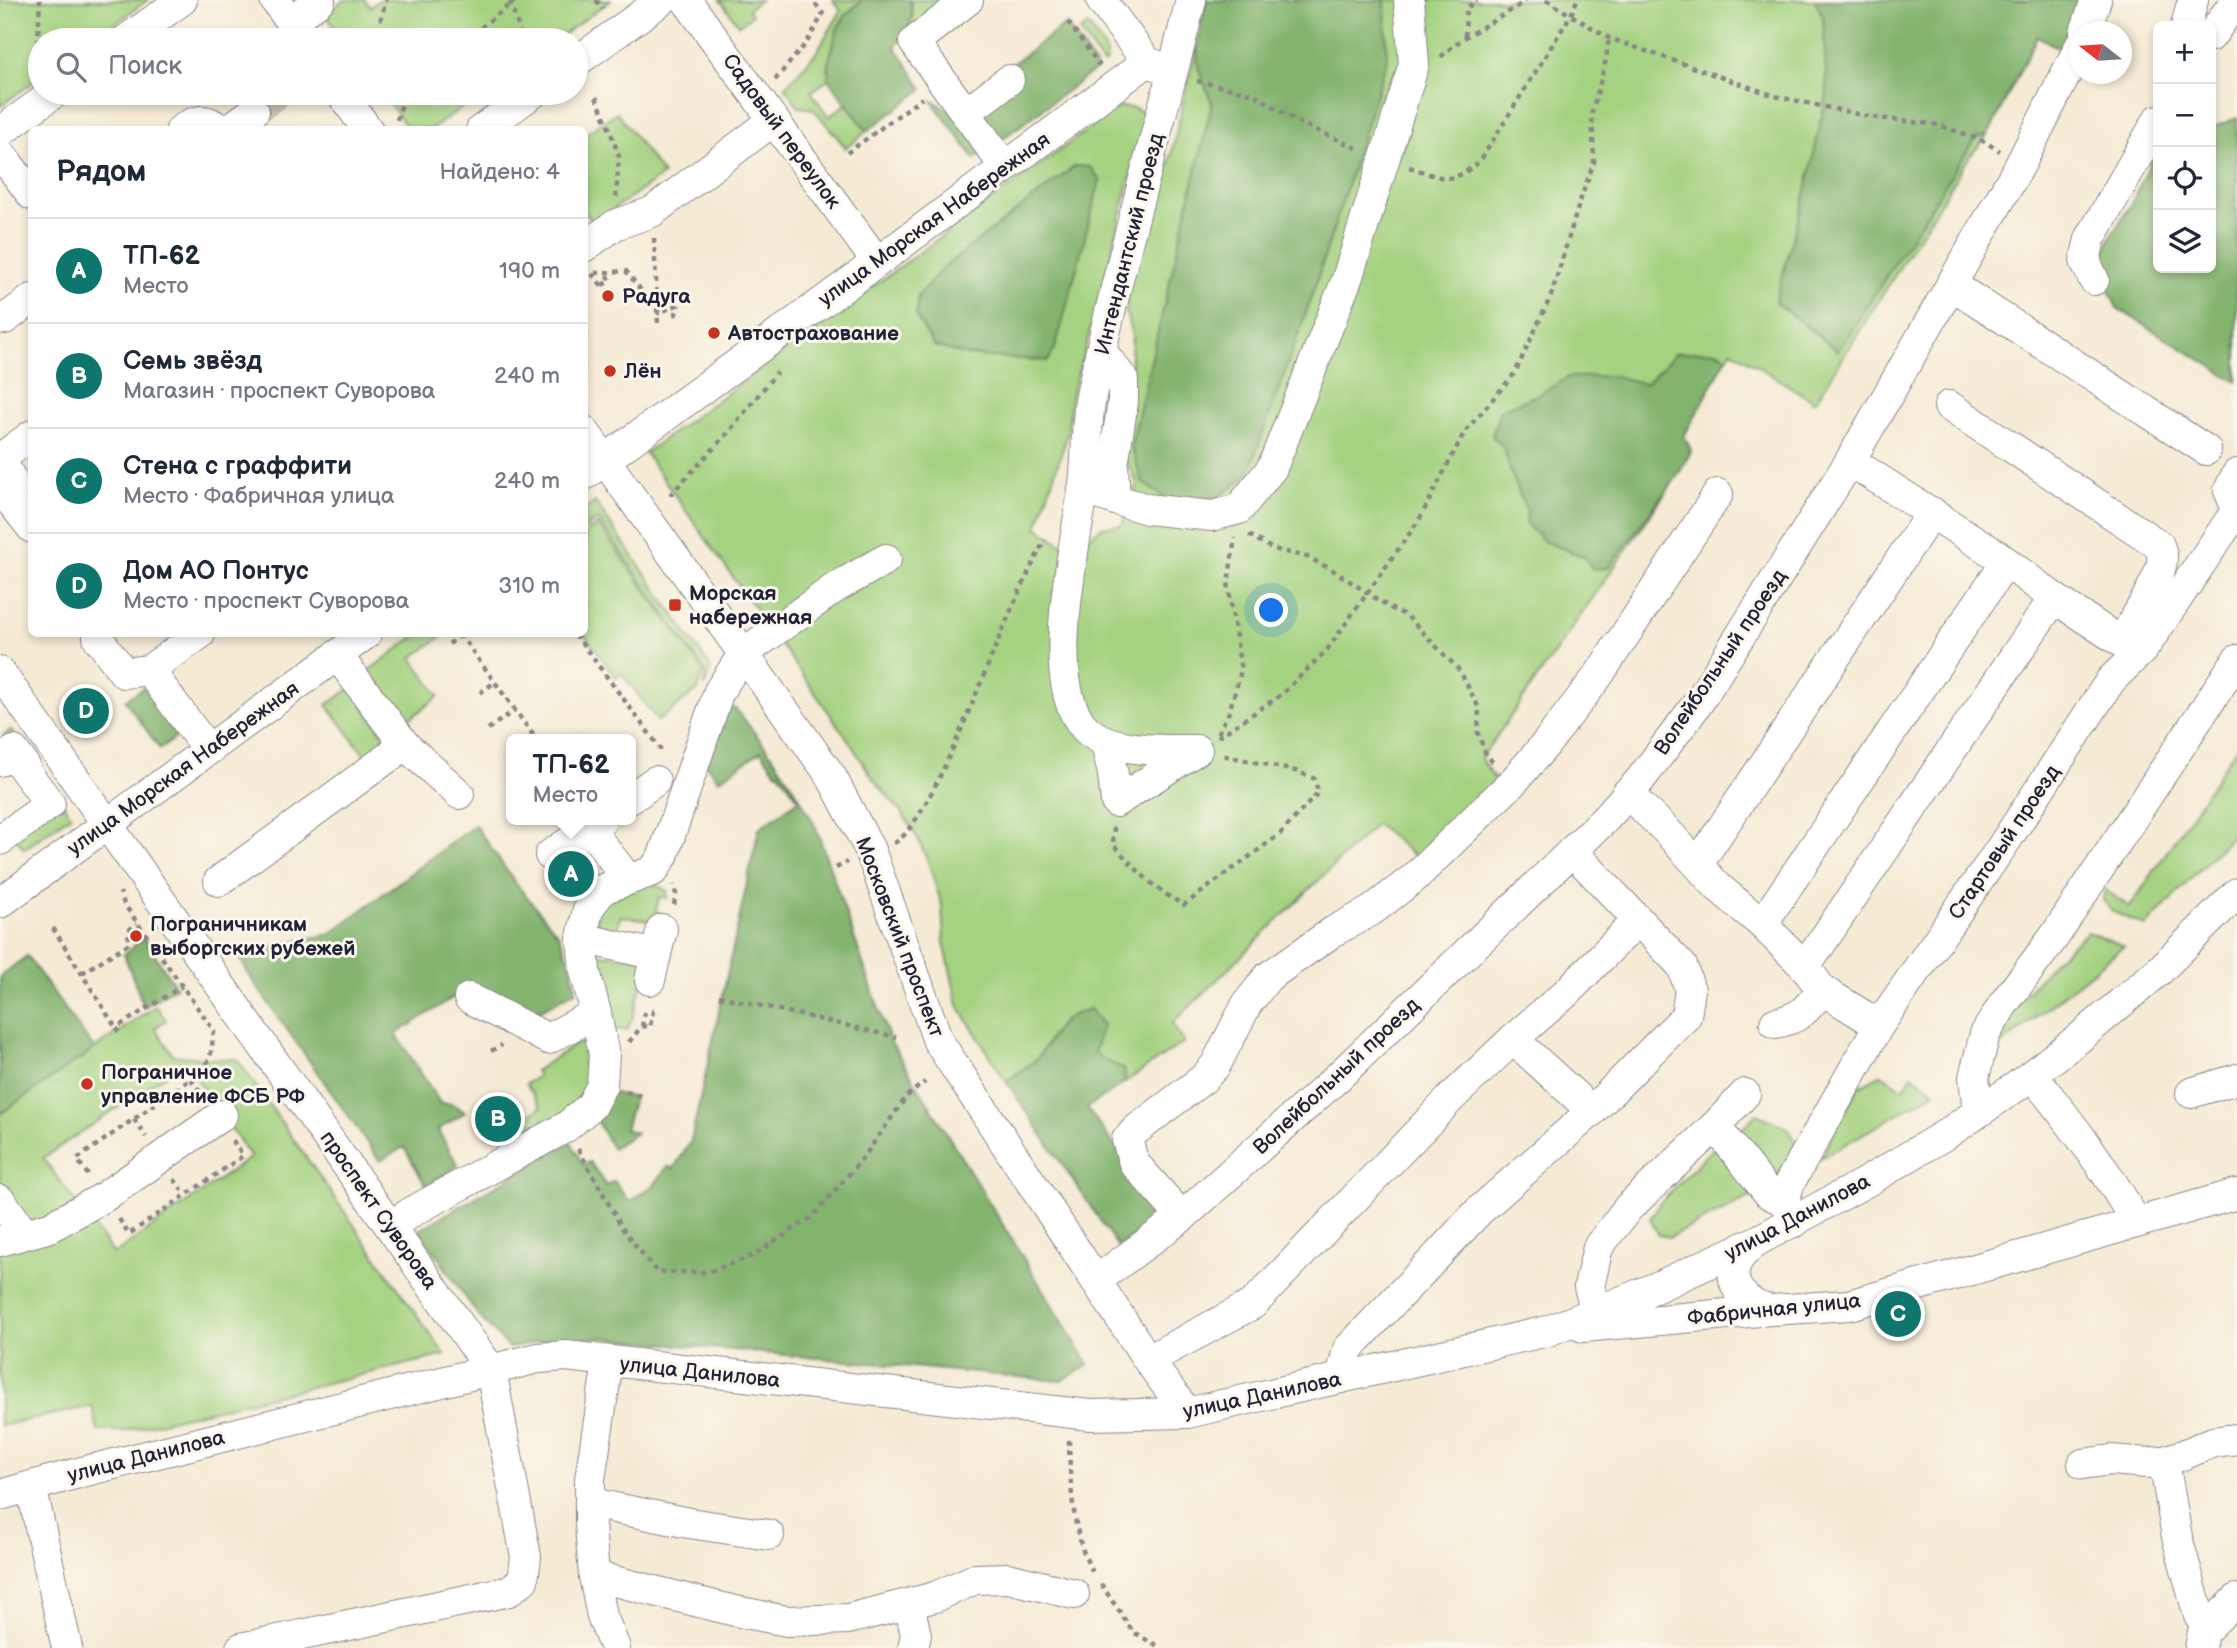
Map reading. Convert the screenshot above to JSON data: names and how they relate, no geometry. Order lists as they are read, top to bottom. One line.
{"streets":{"street":["Садовый переулок","улица Морская Набережная","Интендантский проезд","Волейбольный проезд","Стартовый проезд","Московский проспект","проспект Суворова","улица Данилова","Фабричная улица"]},"crossings":[["Садовый переулок","улица Морская Набережная"],["улица Морская Набережная","Интендантский проезд"],["улица Морская Набережная","Московский проспект"],["улица Морская Набережная","проспект Суворова"],["Волейбольный проезд","Московский проспект"],["Стартовый проезд","улица Данилова"],["Московский проспект","улица Данилова"],["проспект Суворова","улица Данилова"],["улица Данилова","Фабричная улица"]],"places":{"other":["Радуга","Автострахование","Лён","Пограничникам выборгских рубежей","Пограничное управление ФСБ РФ"],"transit":["Морская набережная"]},"north":"left","page":{"map_buttons":["+","−"],"search":"Поиск","heading":["Рядом","Найдено: 4"],"list":[{"mark":"A","name":"ТП-62","note":"Место","value":"190 m"},{"mark":"B","name":"Семь звёзд","note":"Магазин · проспект Суворова","value":"240 m"},{"mark":"C","name":"Стена с граффити","note":"Место · Фабричная улица","value":"240 m"},{"mark":"D","name":"Дом АО Понтус","note":"Место · проспект Суворова","value":"310 m"}],"pins":["D","A","B","C"],"popup":["ТП-62","Место"]}}
